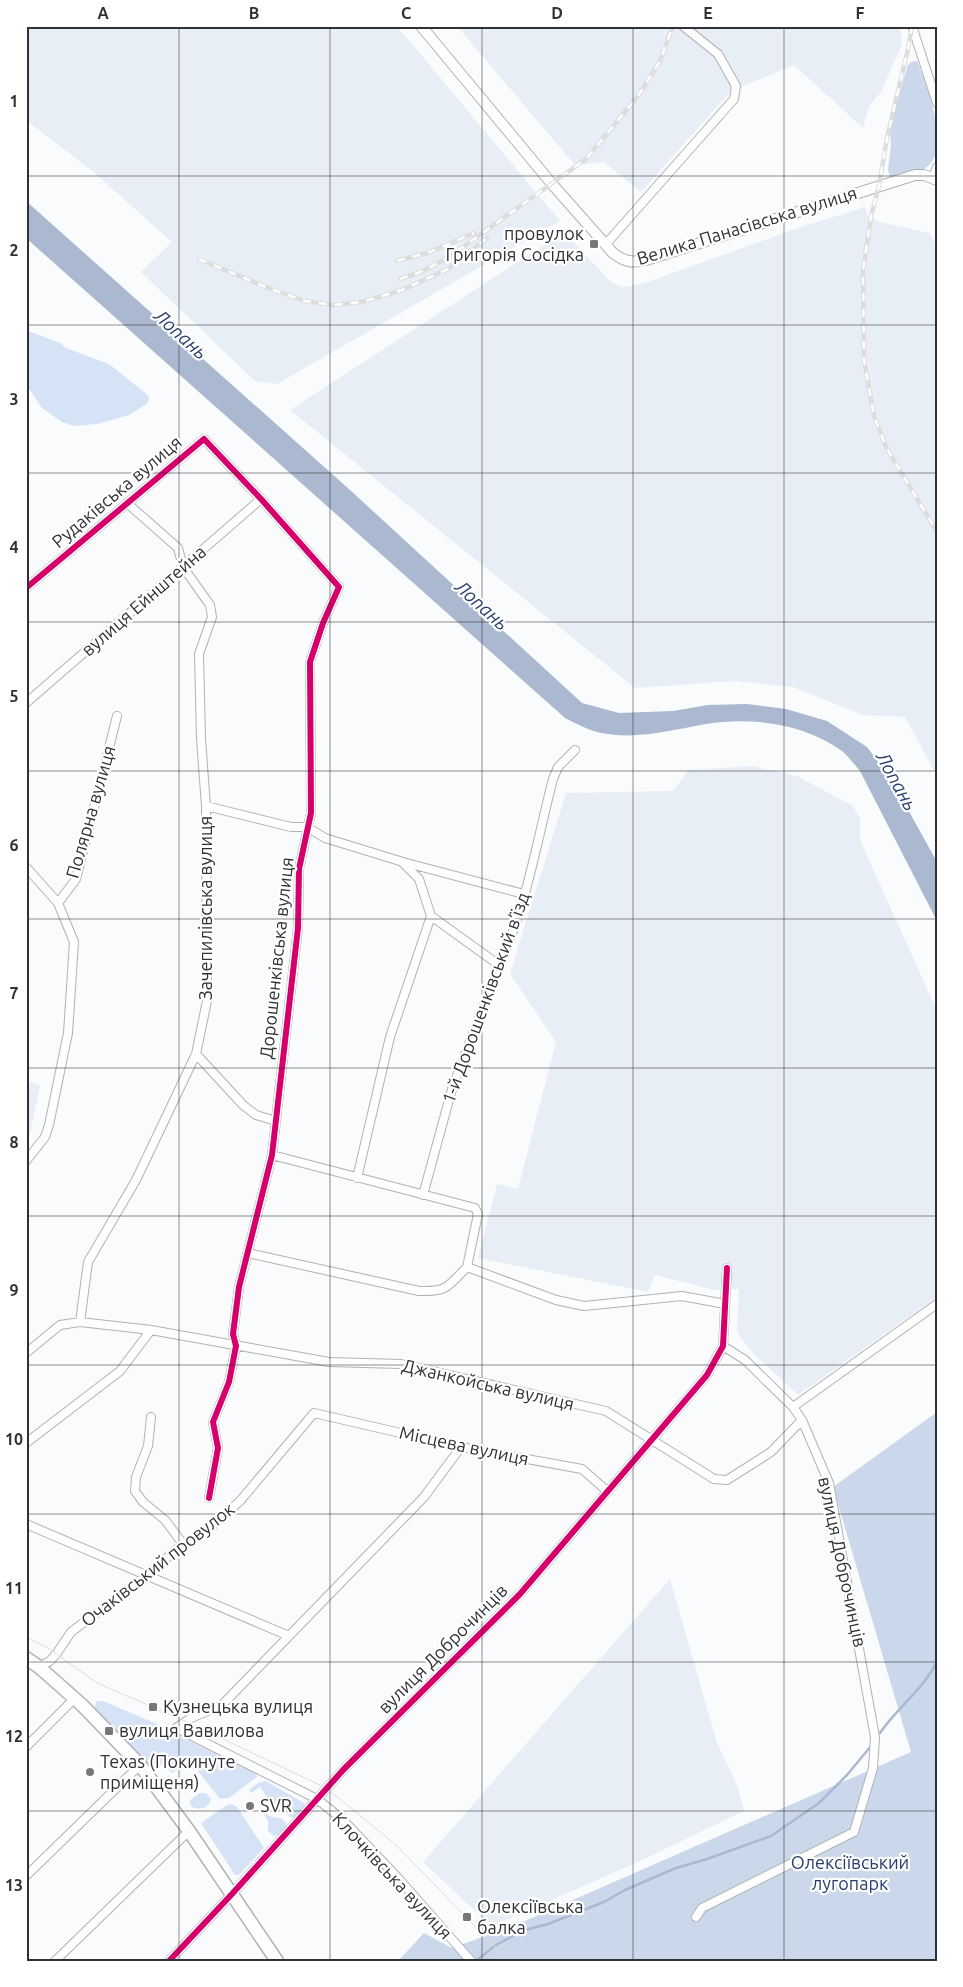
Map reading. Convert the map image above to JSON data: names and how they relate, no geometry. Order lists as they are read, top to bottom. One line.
{"streets":{"street":["Велика Панасівська вулиця","Рудаківська вулиця","вулиця Ейнштейна","Полярна вулиця","Зачепилівська вулиця","Дорошенківська вулиця","1-й Дорошенківський в’їзд","Джанкойська вулиця","Місцева вулиця","вулиця Доброчинців","Очаківський провулок","Клочківська вулиця"]},"crossings":[["Рудаківська вулиця","Зачепилівська вулиця"],["Рудаківська вулиця","Дорошенківська вулиця"],["вулиця Ейнштейна","Зачепилівська вулиця"],["вулиця Ейнштейна","Дорошенківська вулиця"],["Зачепилівська вулиця","Джанкойська вулиця"],["Дорошенківська вулиця","Джанкойська вулиця"],["Джанкойська вулиця","вулиця Доброчинців"],["Місцева вулиця","вулиця Доброчинців"],["Місцева вулиця","Очаківський провулок"],["вулиця Доброчинців","Клочківська вулиця"]],"water":["Лопань"],"parks":["Олексіївський лугопарк"],"places":{"transit":["провулок Григорія Сосідка","Кузнецька вулиця","вулиця Вавилова","Олексіївська балка"],"other":["Texas (Покинуте приміщеня)","SVR"]},"grid":{"columns":["A","B","C","D","E","F"],"rows":["1","2","3","4","5","6","7","8","9","10","11","12","13"]}}
